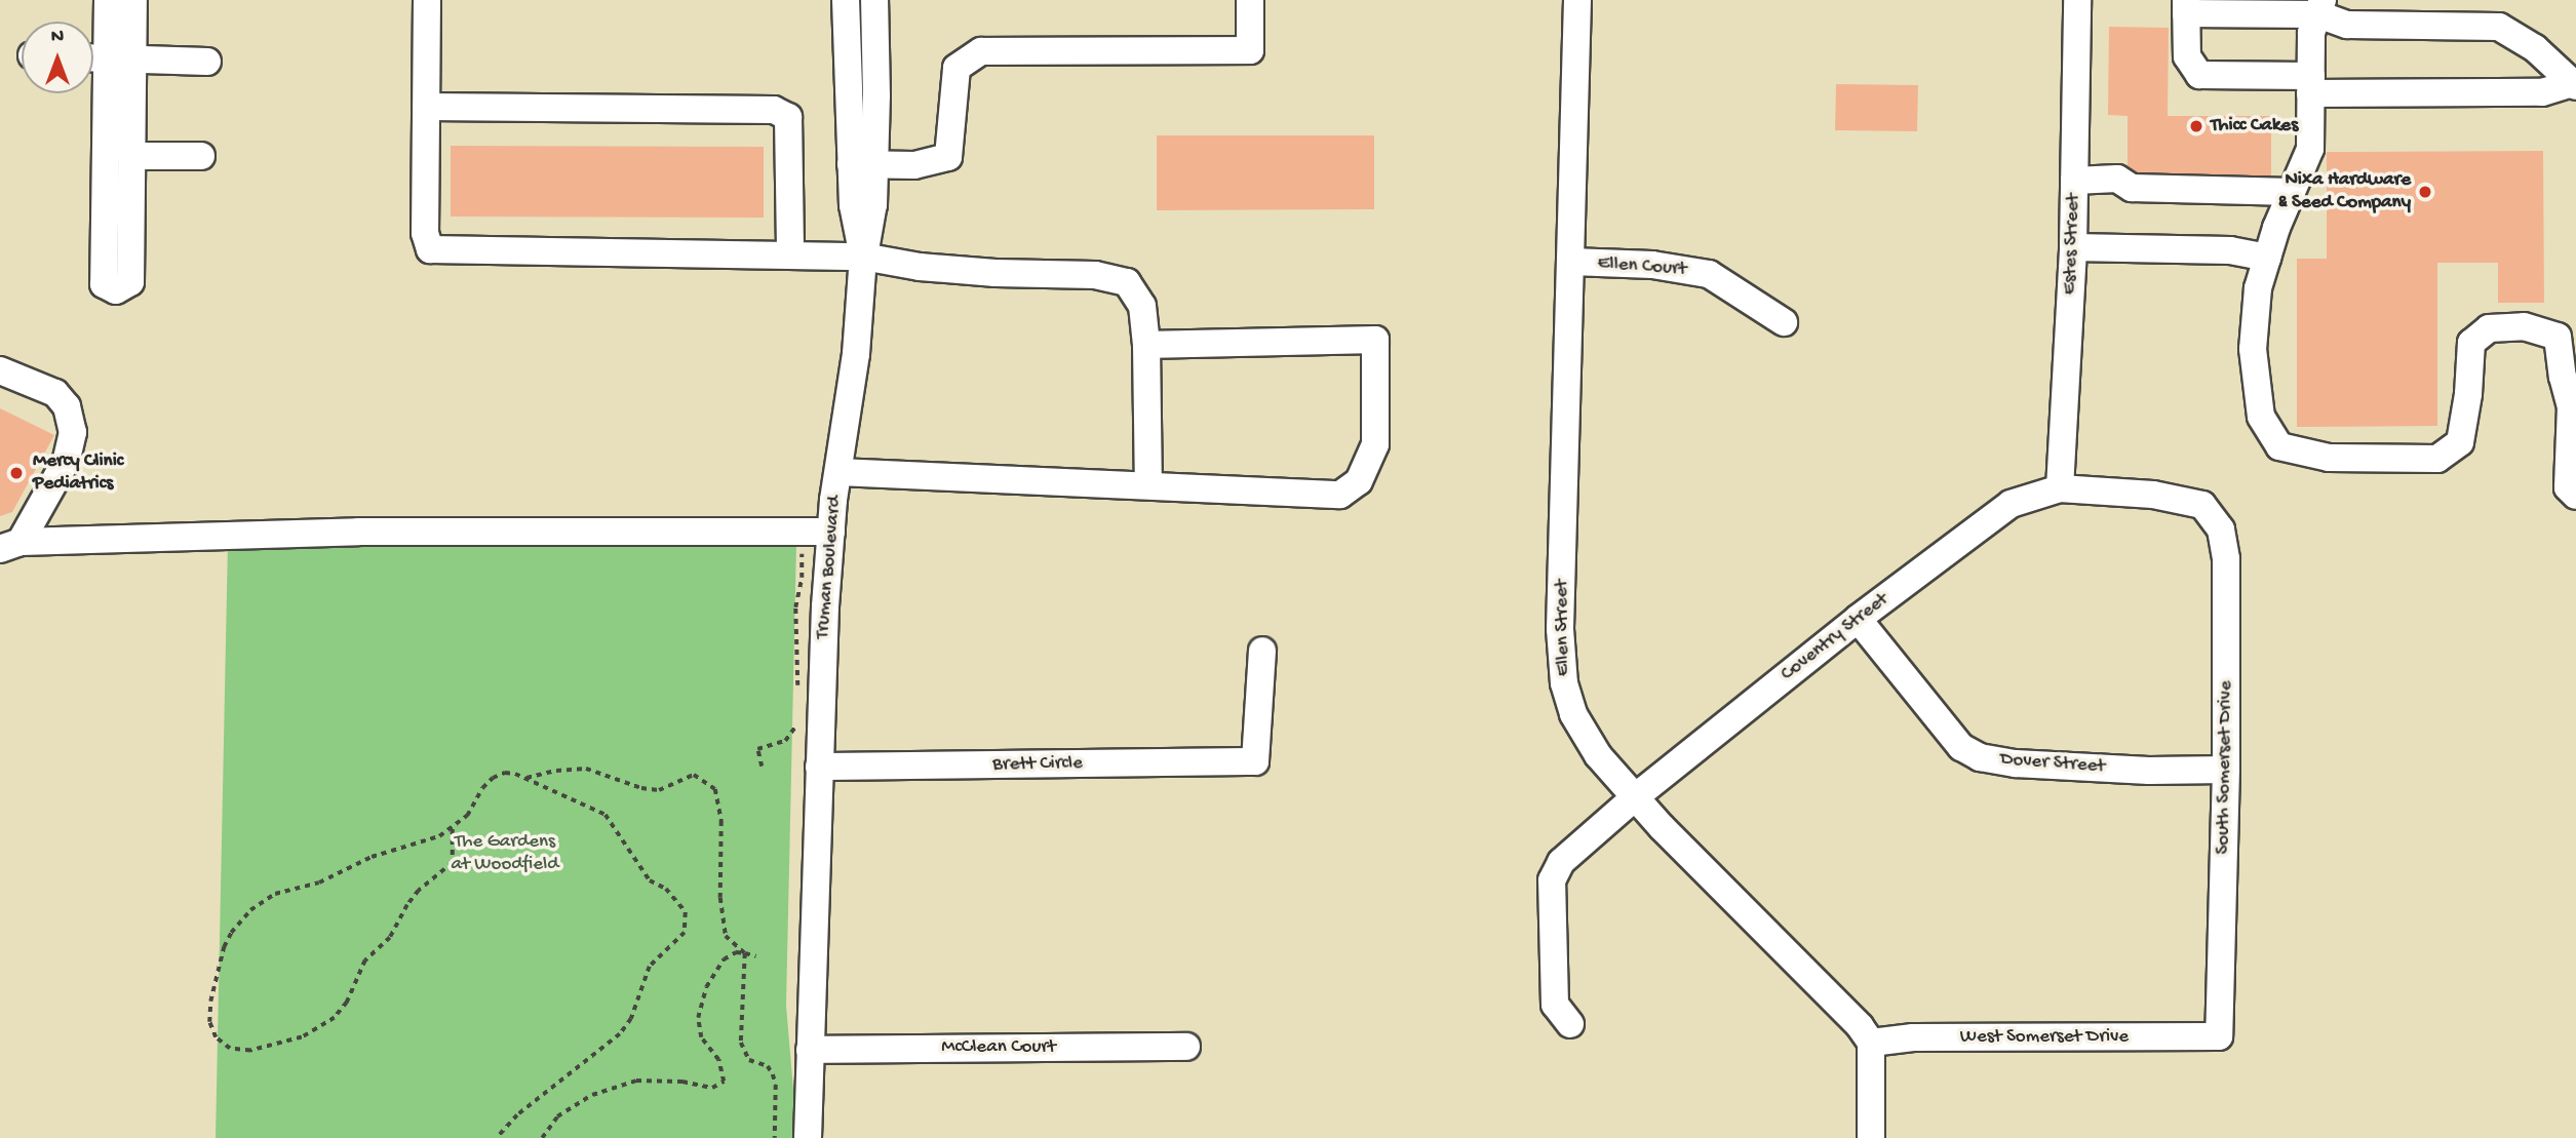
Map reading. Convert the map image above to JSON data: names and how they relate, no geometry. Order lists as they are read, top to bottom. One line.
{"streets":{"street":["Estes Street","Ellen Court","Truman Boulevard","Ellen Street","Coventry Street","Dover Street","Brett Circle","South Somerset Drive","West Somerset Drive","McClean Court"]},"crossings":[["Estes Street","Coventry Street"],["Ellen Court","Ellen Street"],["Truman Boulevard","Brett Circle"],["Truman Boulevard","McClean Court"],["Ellen Street","Coventry Street"],["Ellen Street","West Somerset Drive"],["Coventry Street","Dover Street"],["Coventry Street","South Somerset Drive"],["Dover Street","South Somerset Drive"],["South Somerset Drive","West Somerset Drive"]],"parks":["The Gardens at Woodfield"],"places":["Thicc Cakes","Nixa Hardware & Seed Company","Mercy Clinic Pediatrics"],"north":"top"}
